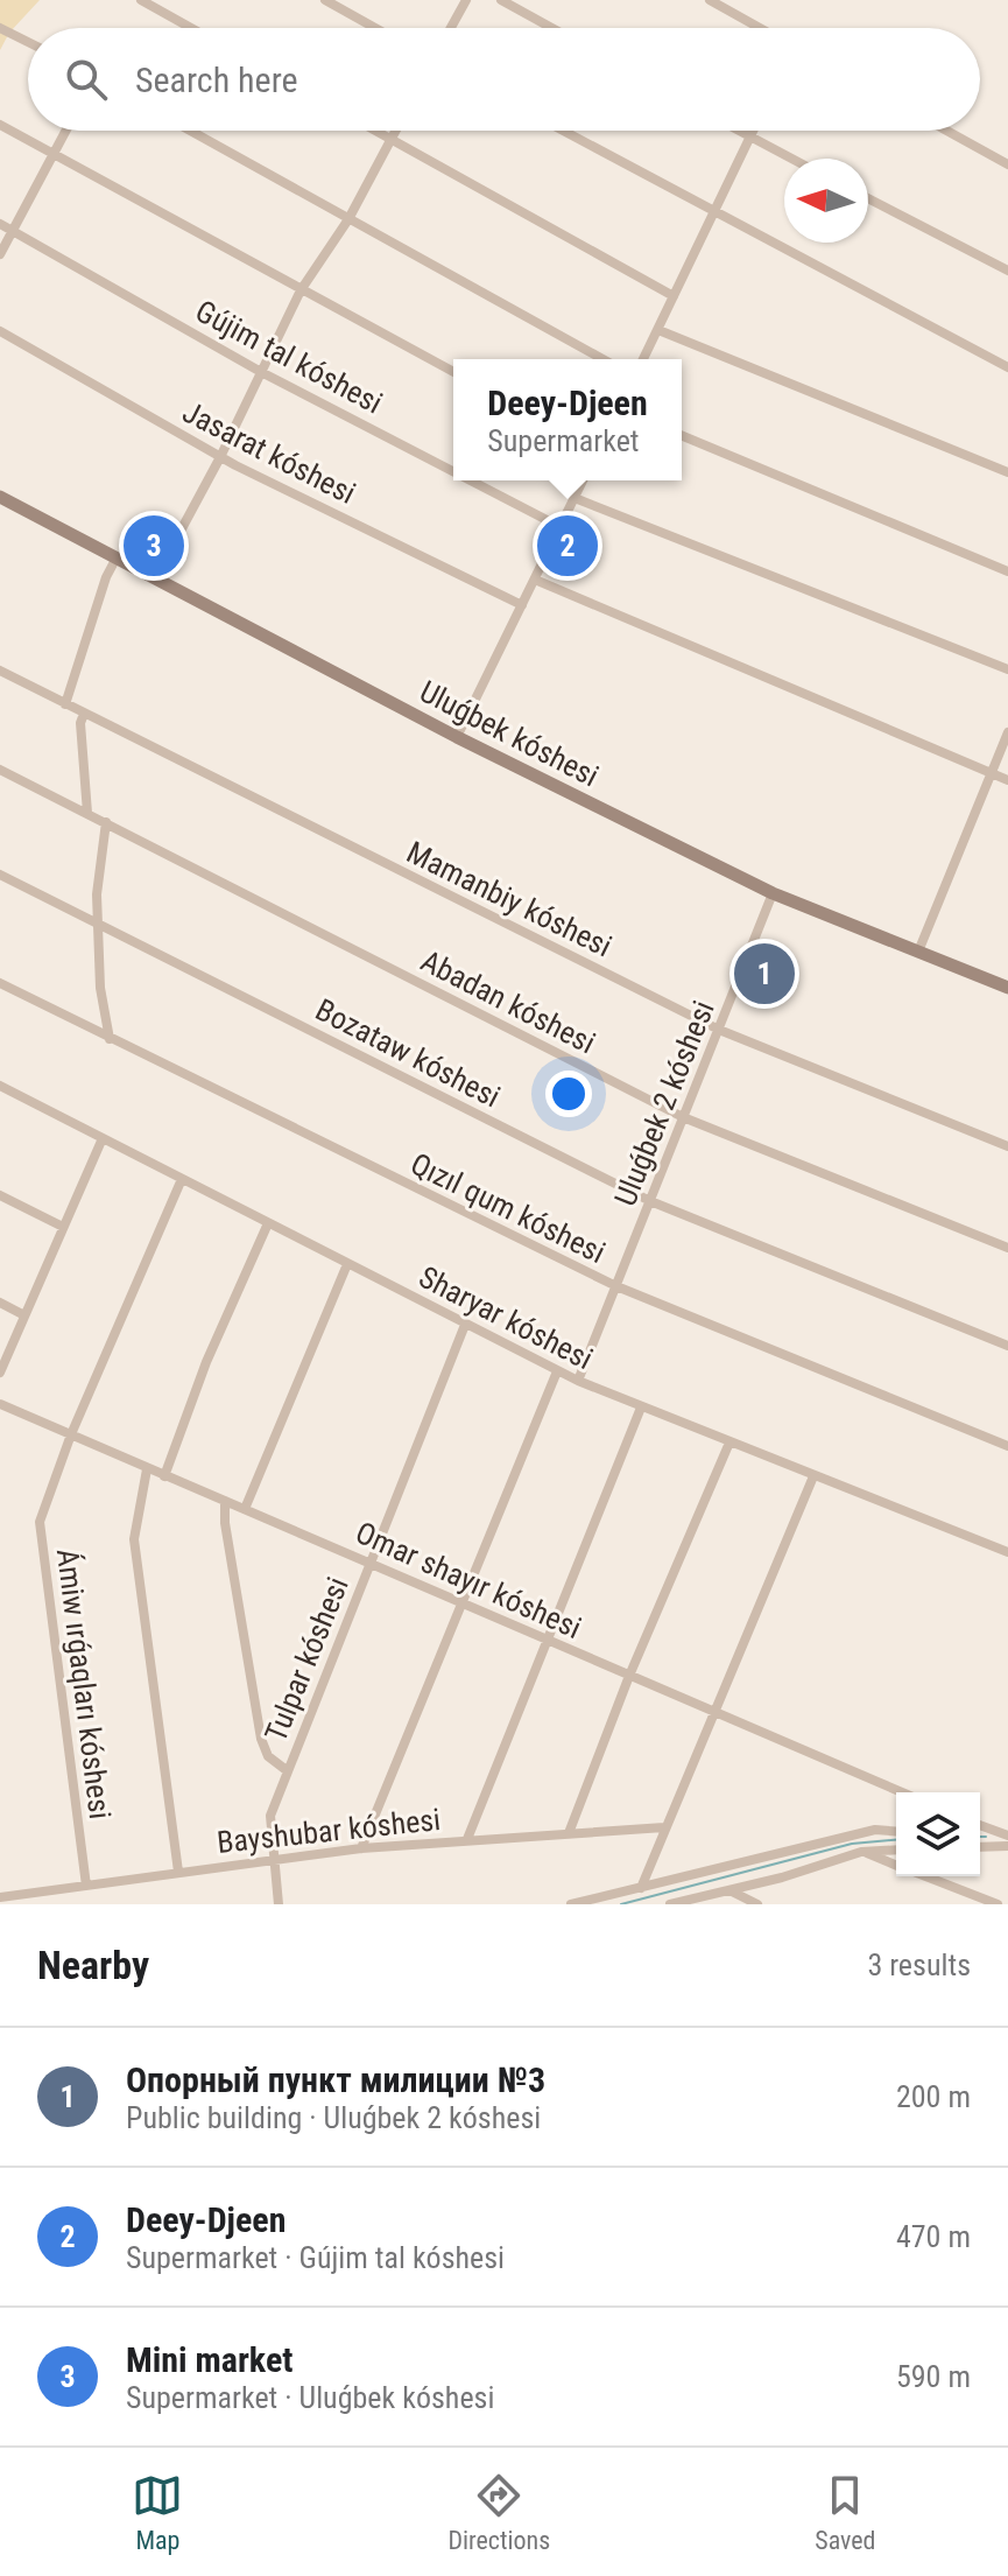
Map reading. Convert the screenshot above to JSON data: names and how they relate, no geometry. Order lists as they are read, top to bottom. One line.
{"streets":{"street":["Gújim tal kóshesi","Jasarat kóshesi","Uluǵbek kóshesi","Mamanbiy kóshesi","Abadan kóshesi","Bozataw kóshesi","Uluǵbek 2 kóshesi","Qızıl qum kóshesi","Sharyar kóshesi","Omar shayır kóshesi","Tulpar kóshesi","Ámiw ırǵaqları kóshesi","Bayshubar kóshesi"]},"crossings":[["Uluǵbek kóshesi","Uluǵbek 2 kóshesi"],["Mamanbiy kóshesi","Uluǵbek 2 kóshesi"],["Abadan kóshesi","Uluǵbek 2 kóshesi"],["Bozataw kóshesi","Uluǵbek 2 kóshesi"],["Uluǵbek 2 kóshesi","Qızıl qum kóshesi"],["Uluǵbek 2 kóshesi","Sharyar kóshesi"],["Sharyar kóshesi","Tulpar kóshesi"],["Sharyar kóshesi","Ámiw ırǵaqları kóshesi"],["Omar shayır kóshesi","Tulpar kóshesi"],["Omar shayır kóshesi","Ámiw ırǵaqları kóshesi"],["Tulpar kóshesi","Bayshubar kóshesi"],["Ámiw ırǵaqları kóshesi","Bayshubar kóshesi"]],"north":"left","page":{"search":"Search here","popup":["Deey-Djeen","Supermarket"],"pins":["2","3","1"],"heading":["Nearby","3 results"],"list":[{"mark":"1","name":"Опорный пункт милиции №3","note":"Public building · Uluǵbek 2 kóshesi","value":"200 m"},{"mark":"2","name":"Deey-Djeen","note":"Supermarket · Gújim tal kóshesi","value":"470 m"},{"mark":"3","name":"Mini market","note":"Supermarket · Uluǵbek kóshesi","value":"590 m"}],"nav":["Map","Directions","Saved"]}}
